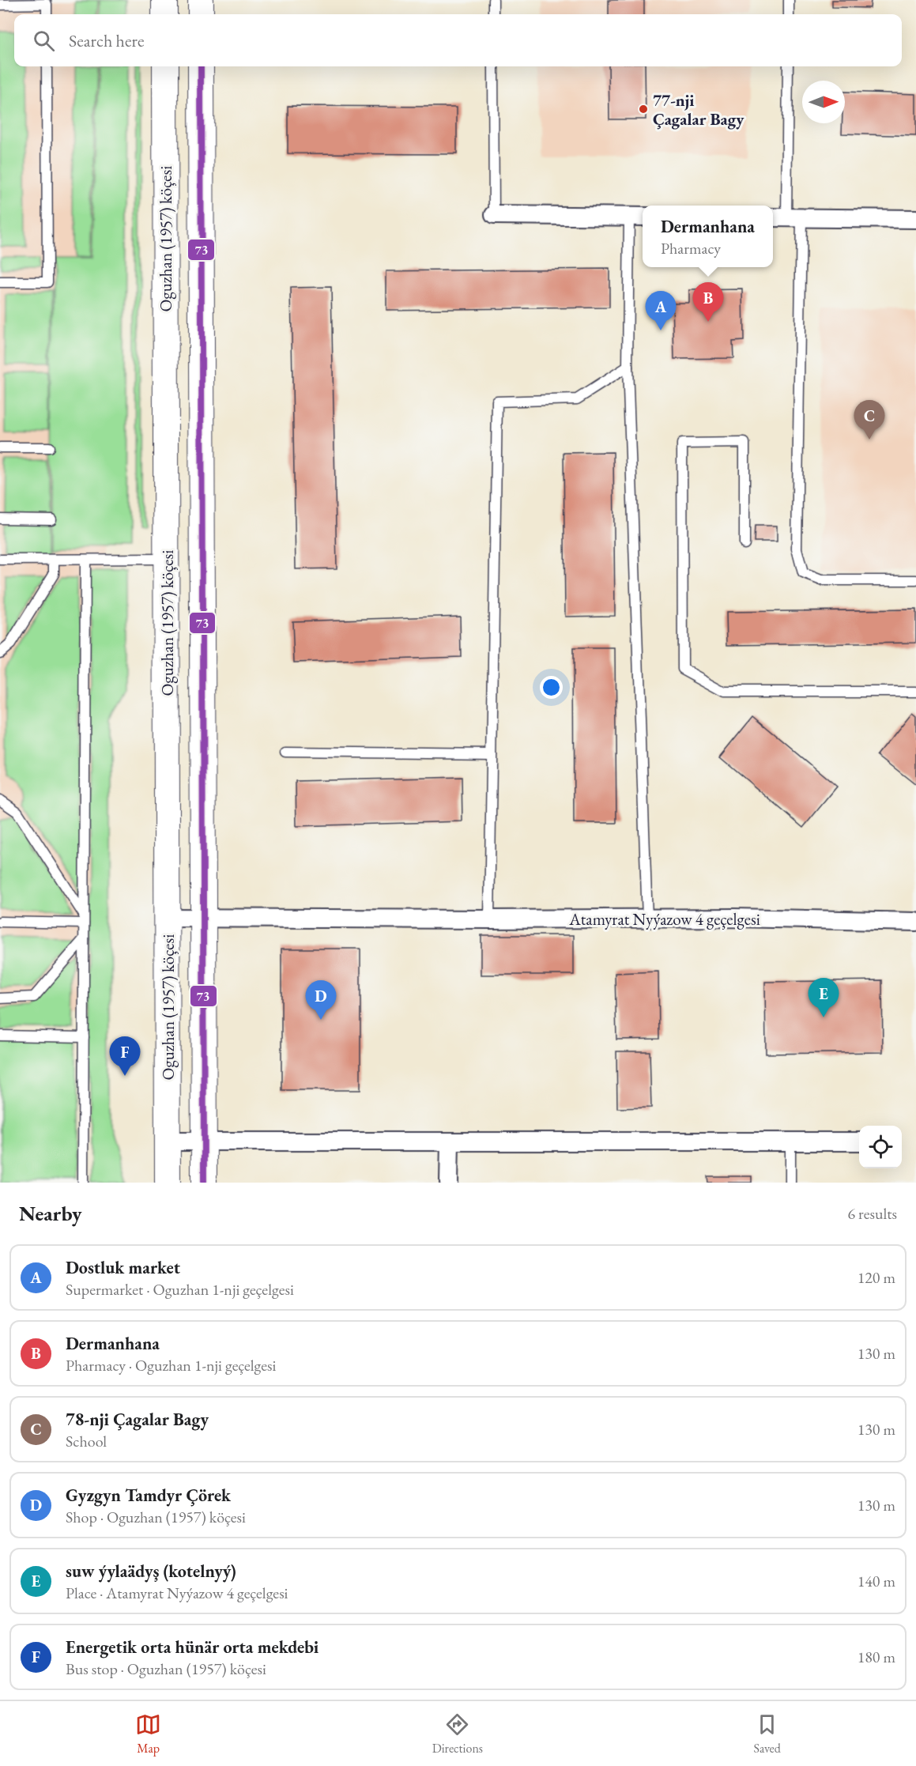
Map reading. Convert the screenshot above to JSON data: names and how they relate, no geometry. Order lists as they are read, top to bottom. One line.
{"streets":{"main road":["Oguzhan (1957) köçesi"],"street":["Atamyrat Nyýazow 4 geçelgesi"]},"crossings":[["Oguzhan (1957) köçesi","Atamyrat Nyýazow 4 geçelgesi"]],"places":["77-nji Çagalar Bagy"],"lines":["transit line 73"],"north":"right","page":{"search":"Search here","popup":["Dermanhana","Pharmacy"],"pins":["B","A","C","E","D","F"],"heading":["Nearby","6 results"],"list":[{"mark":"A","name":"Dostluk market","note":"Supermarket · Oguzhan 1-nji geçelgesi","value":"120 m"},{"mark":"B","name":"Dermanhana","note":"Pharmacy · Oguzhan 1-nji geçelgesi","value":"130 m"},{"mark":"C","name":"78-nji Çagalar Bagy","note":"School","value":"130 m"},{"mark":"D","name":"Gyzgyn Tamdyr Çörek","note":"Shop · Oguzhan (1957) köçesi","value":"130 m"},{"mark":"E","name":"suw ýylaädyş (kotelnyý)","note":"Place · Atamyrat Nyýazow 4 geçelgesi","value":"140 m"},{"mark":"F","name":"Energetik orta hünär orta mekdebi","note":"Bus stop · Oguzhan (1957) köçesi","value":"180 m"}],"nav":["Map","Directions","Saved"]}}
